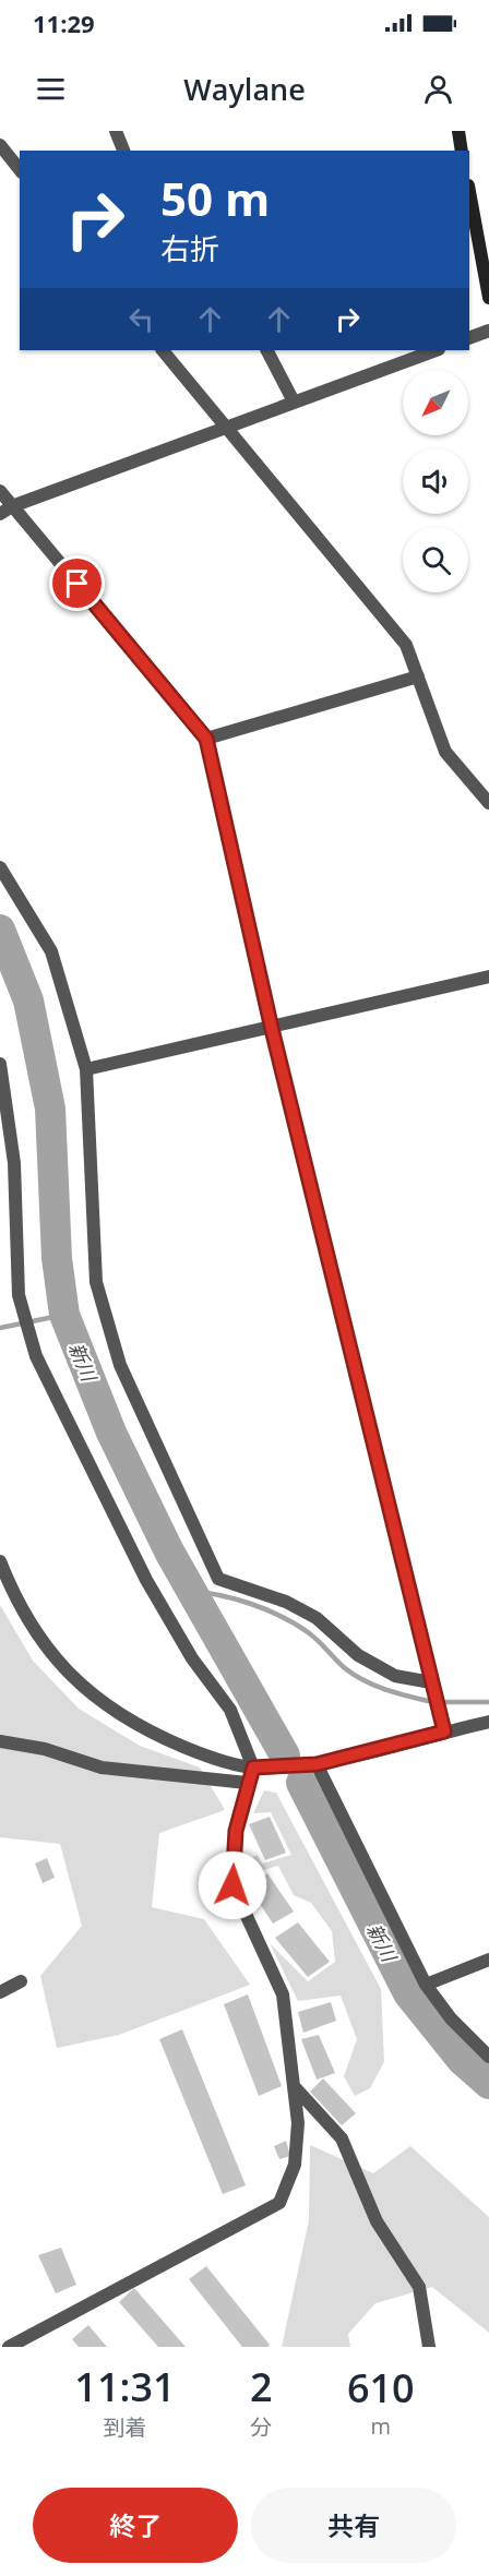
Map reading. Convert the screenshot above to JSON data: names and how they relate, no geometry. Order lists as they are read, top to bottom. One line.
{"water":["新川"],"north":"bottom left","page":{"status":"11:29","header":"Waylane","turn":["50 m","右折"],"eta":["11:31","到着","2","分","610","m"],"buttons":["終了","共有"]}}
